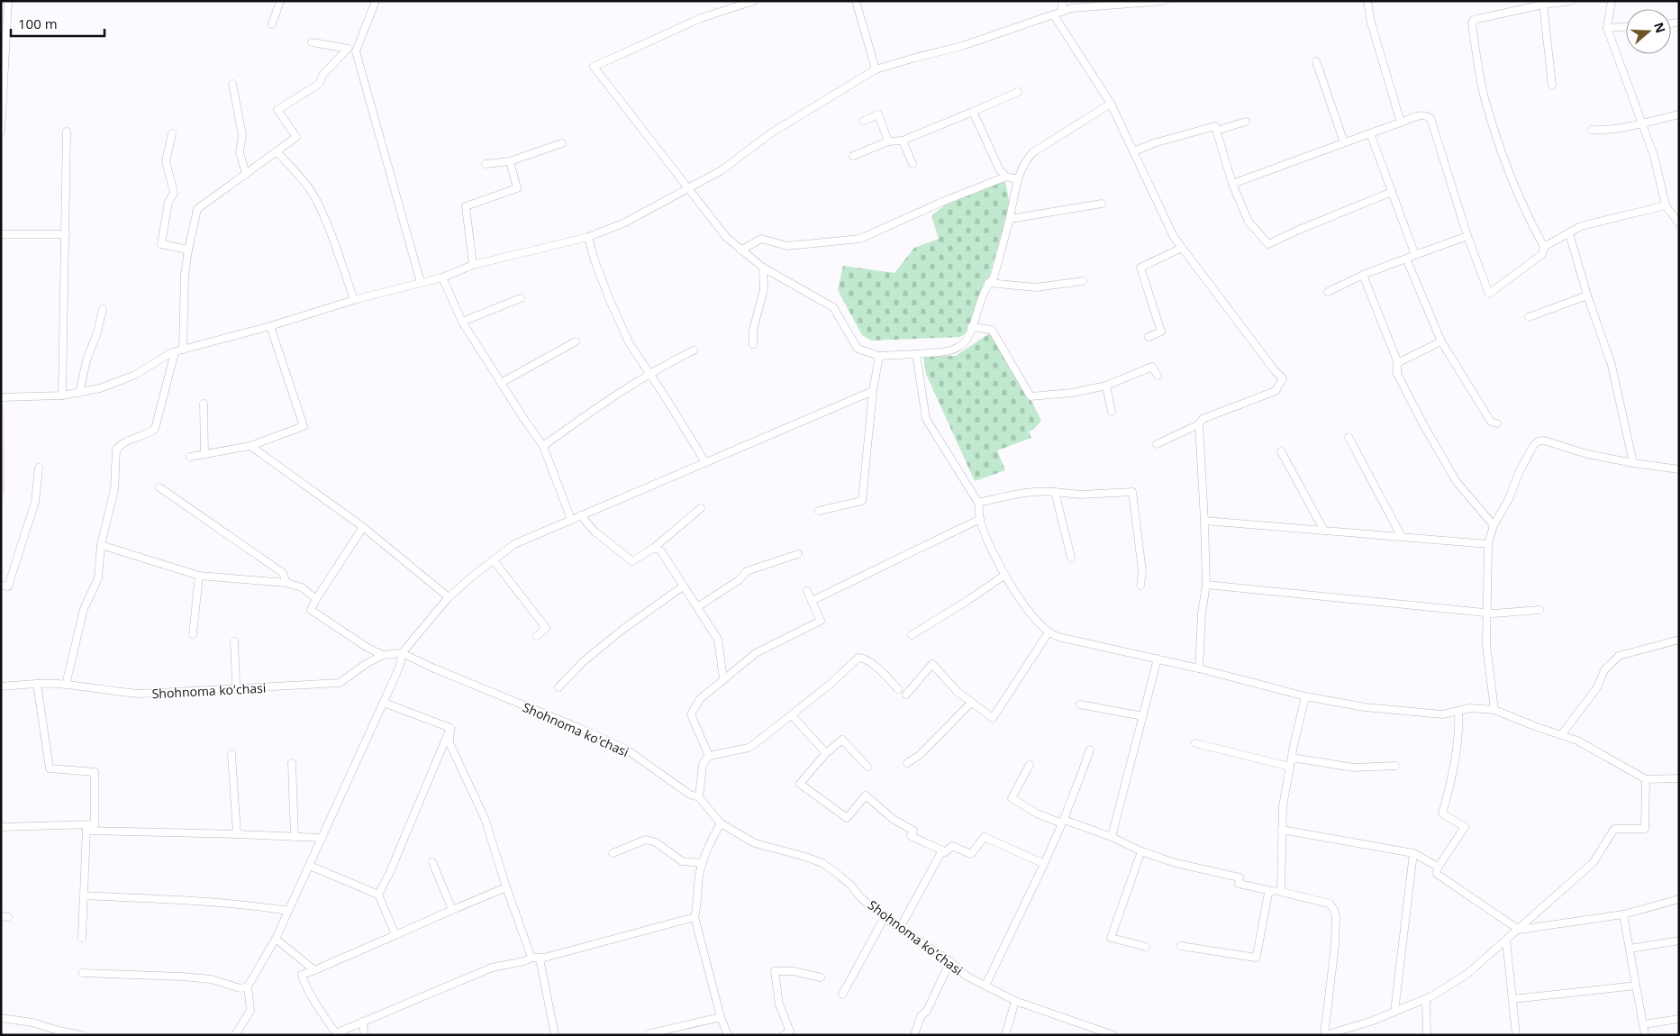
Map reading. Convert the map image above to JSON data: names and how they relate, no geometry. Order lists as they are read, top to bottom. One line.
{"streets":{"street":["Shohnoma ko'chasi"]},"scale_bar":"100 m","north":"right"}
